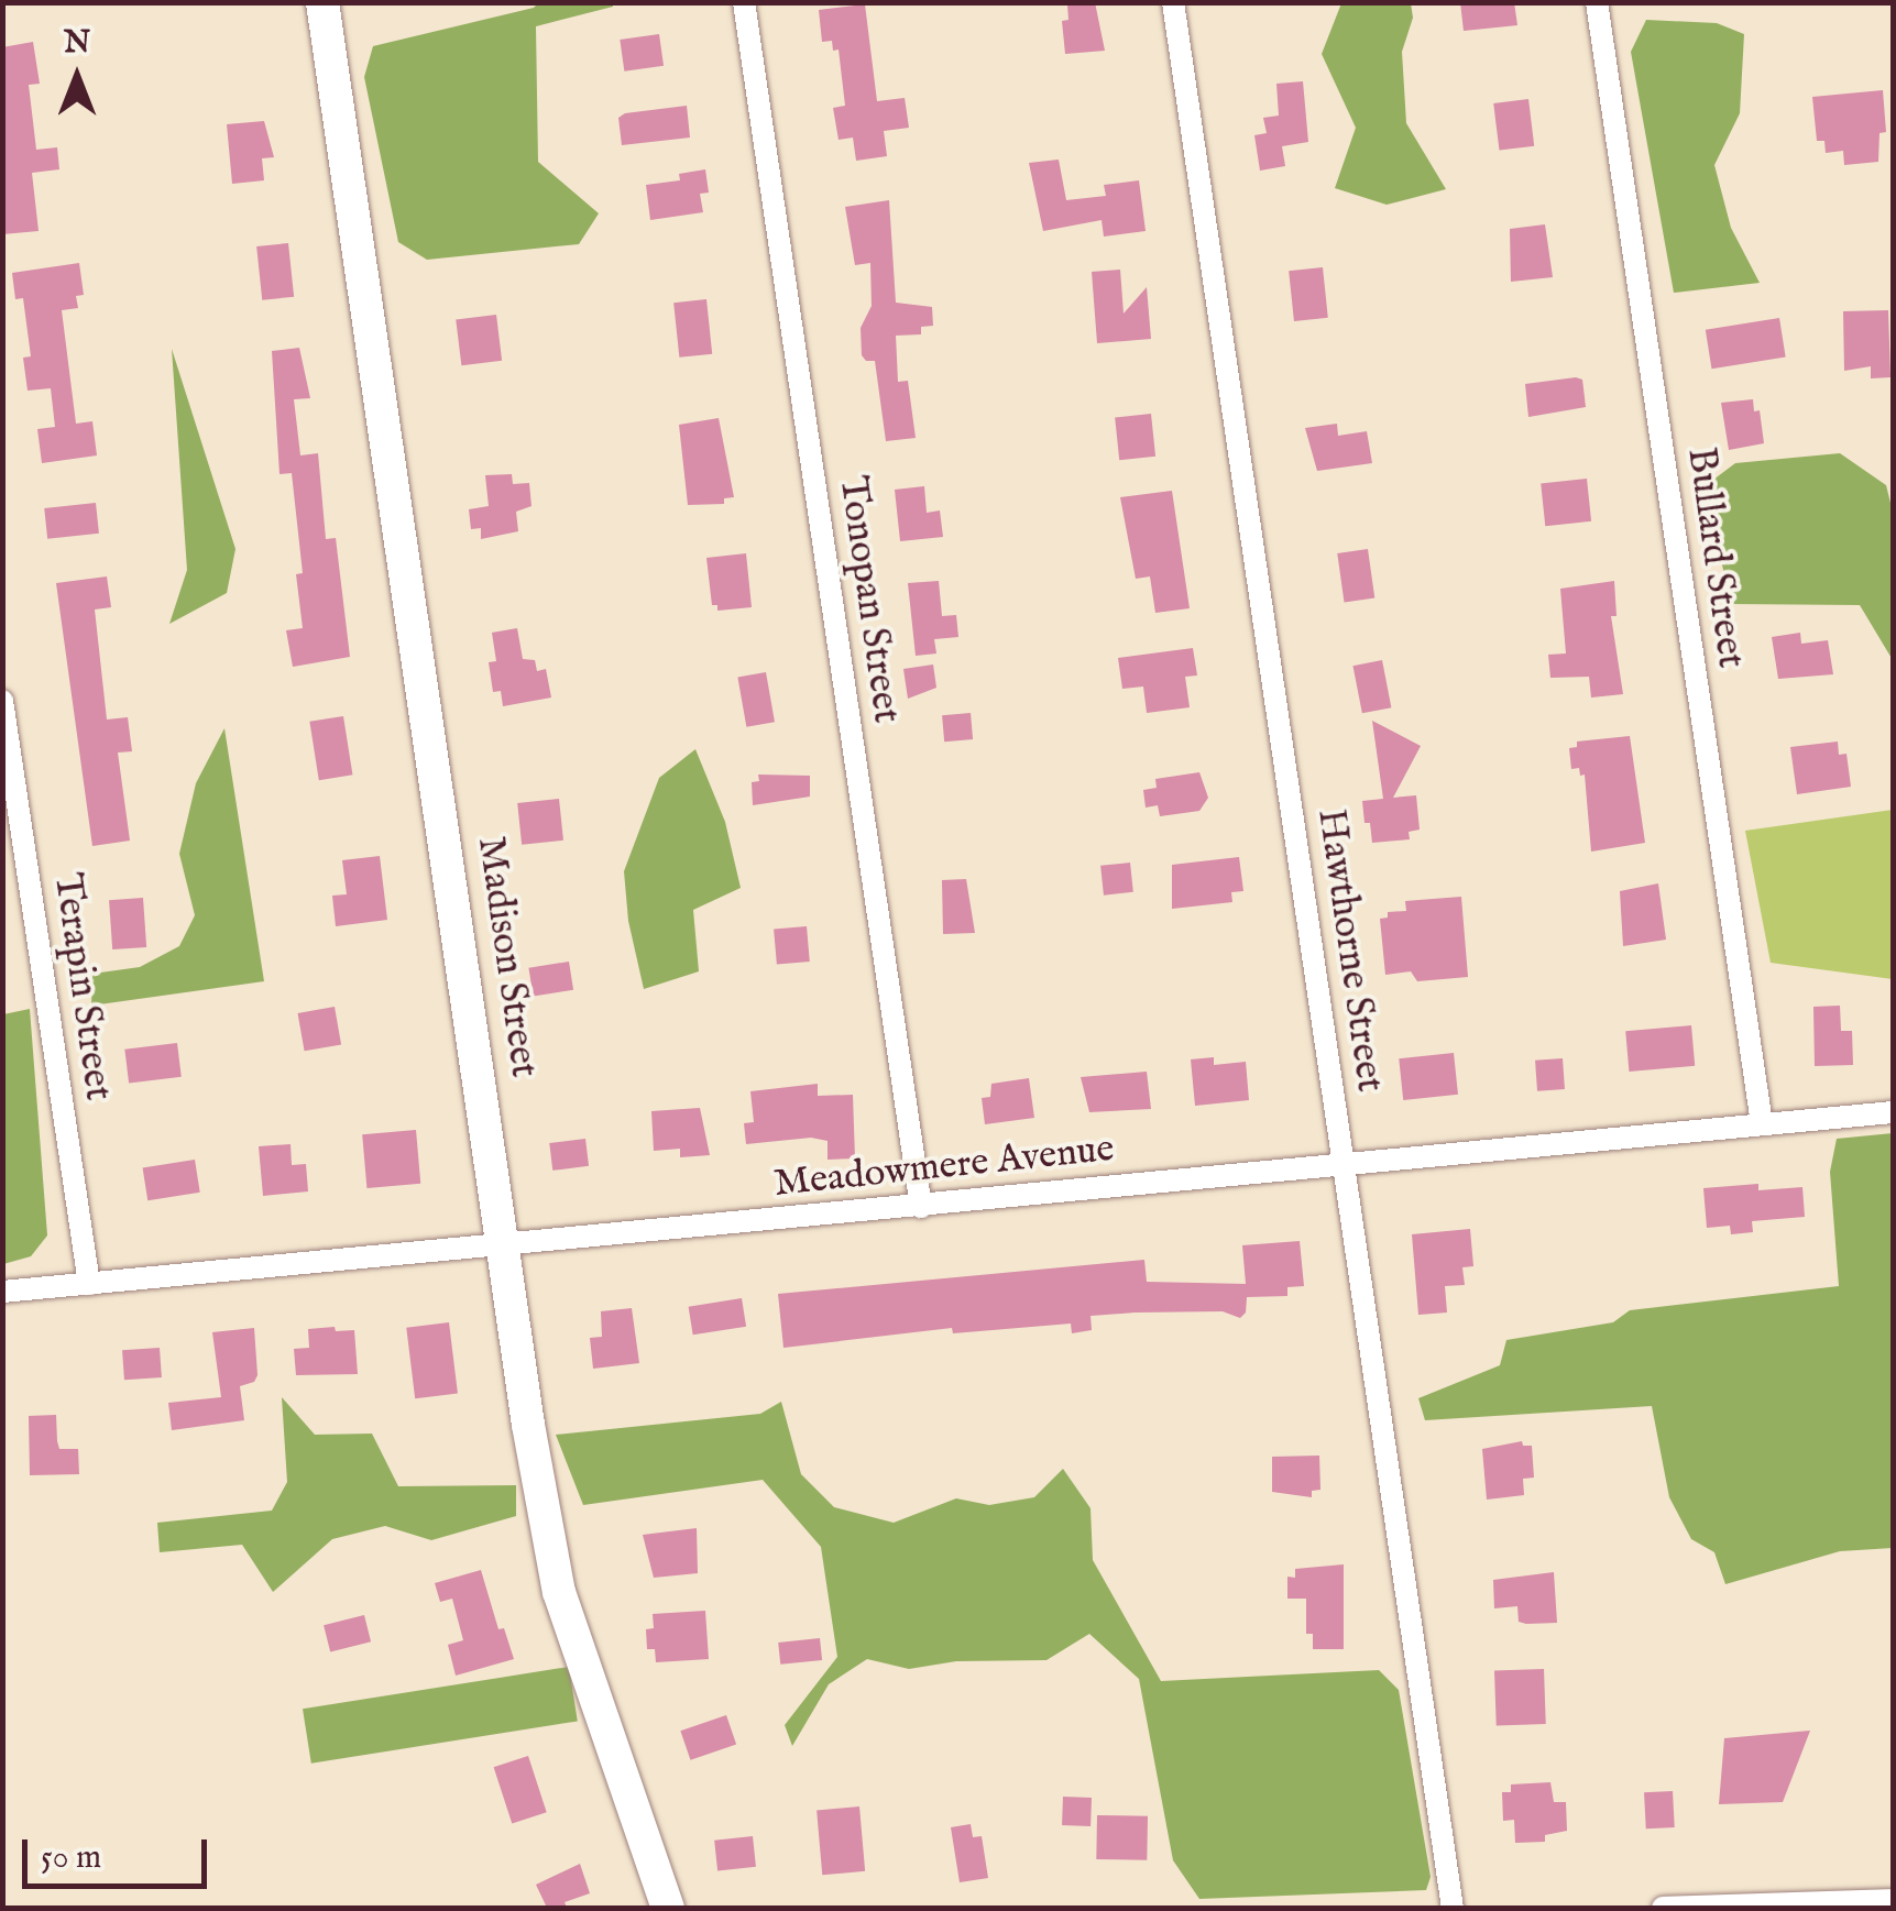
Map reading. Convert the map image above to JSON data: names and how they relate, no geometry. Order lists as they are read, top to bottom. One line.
{"streets":{"street":["Bullard Street","Tonopan Street","Hawthorne Street","Madison Street","Terapin Street","Meadowmere Avenue"]},"crossings":[["Bullard Street","Meadowmere Avenue"],["Tonopan Street","Meadowmere Avenue"],["Hawthorne Street","Meadowmere Avenue"],["Madison Street","Meadowmere Avenue"],["Terapin Street","Meadowmere Avenue"]],"scale_bar":"50 m","north":"top"}
